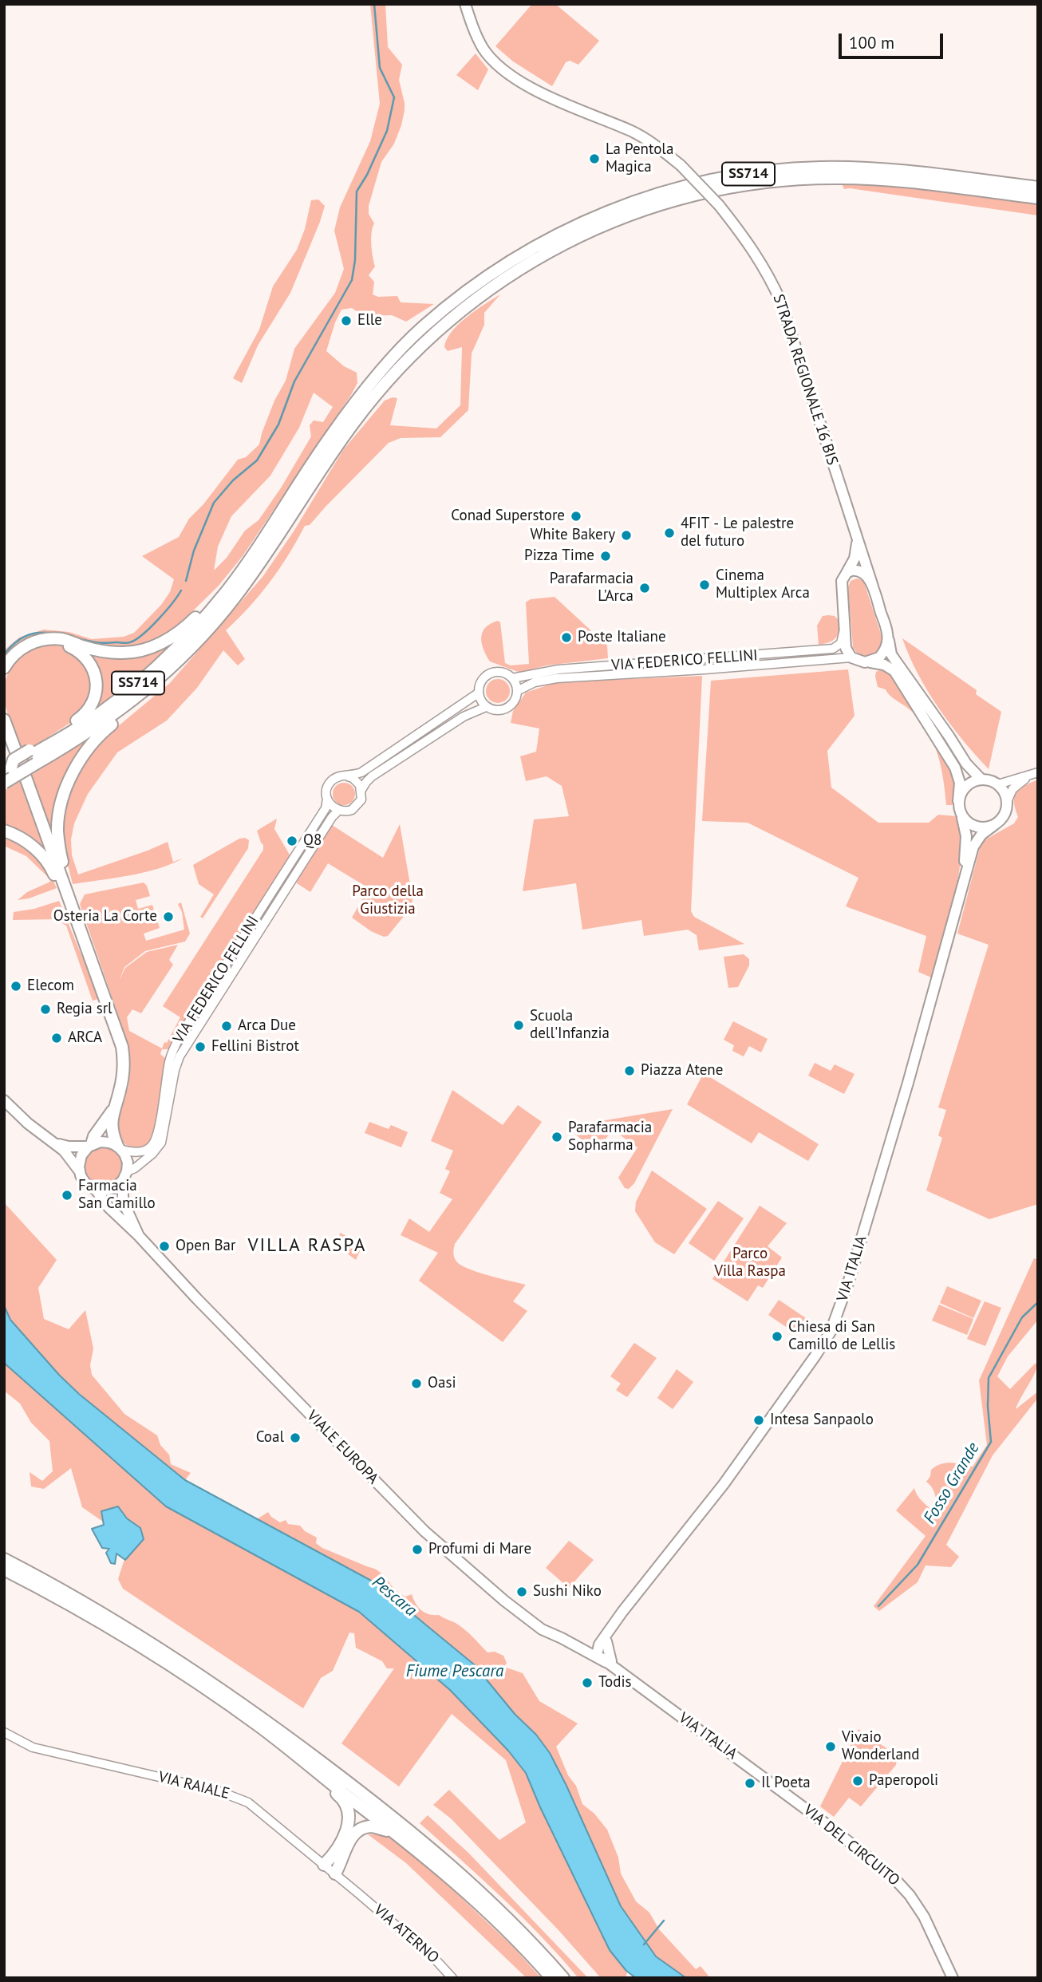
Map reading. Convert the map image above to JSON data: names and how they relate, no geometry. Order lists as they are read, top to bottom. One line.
{"streets":{"highway":["SS714"],"main road":["STRADA REGIONALE 16 BIS","VIA ITALIA","VIALE EUROPA","VIA DEL CIRCUITO"],"street":["VIA FEDERICO FELLINI","VIA RAIALE","VIA ATERNO"]},"crossings":[["STRADA REGIONALE 16 BIS","VIA FEDERICO FELLINI"],["VIA FEDERICO FELLINI","VIALE EUROPA"],["VIA ITALIA","VIALE EUROPA"],["VIA ITALIA","VIA DEL CIRCUITO"],["VIA RAIALE","VIA ATERNO"]],"districts":["VILLA RASPA"],"water":["Fosso Grande","Pescara","Fiume Pescara"],"parks":["Parco della Giustizia","Parco Villa Raspa"],"places":["La Pentola Magica","Elle","Conad Superstore","4FIT - Le palestre del futuro","White Bakery","Pizza Time","Cinema Multiplex Arca","Parafarmacia L'Arca","Poste Italiane","Q8","Osteria La Corte","Elecom","Regia srl","Scuola dell'Infanzia","Arca Due","ARCA","Fellini Bistrot","Piazza Atene","Parafarmacia Sopharma","Farmacia San Camillo","Open Bar","Chiesa di San Camillo de Lellis","Oasi","Intesa Sanpaolo","Coal","Profumi di Mare","Sushi Niko","Todis","Vivaio Wonderland","Paperopoli","Il Poeta"],"scale_bar":"100 m"}
